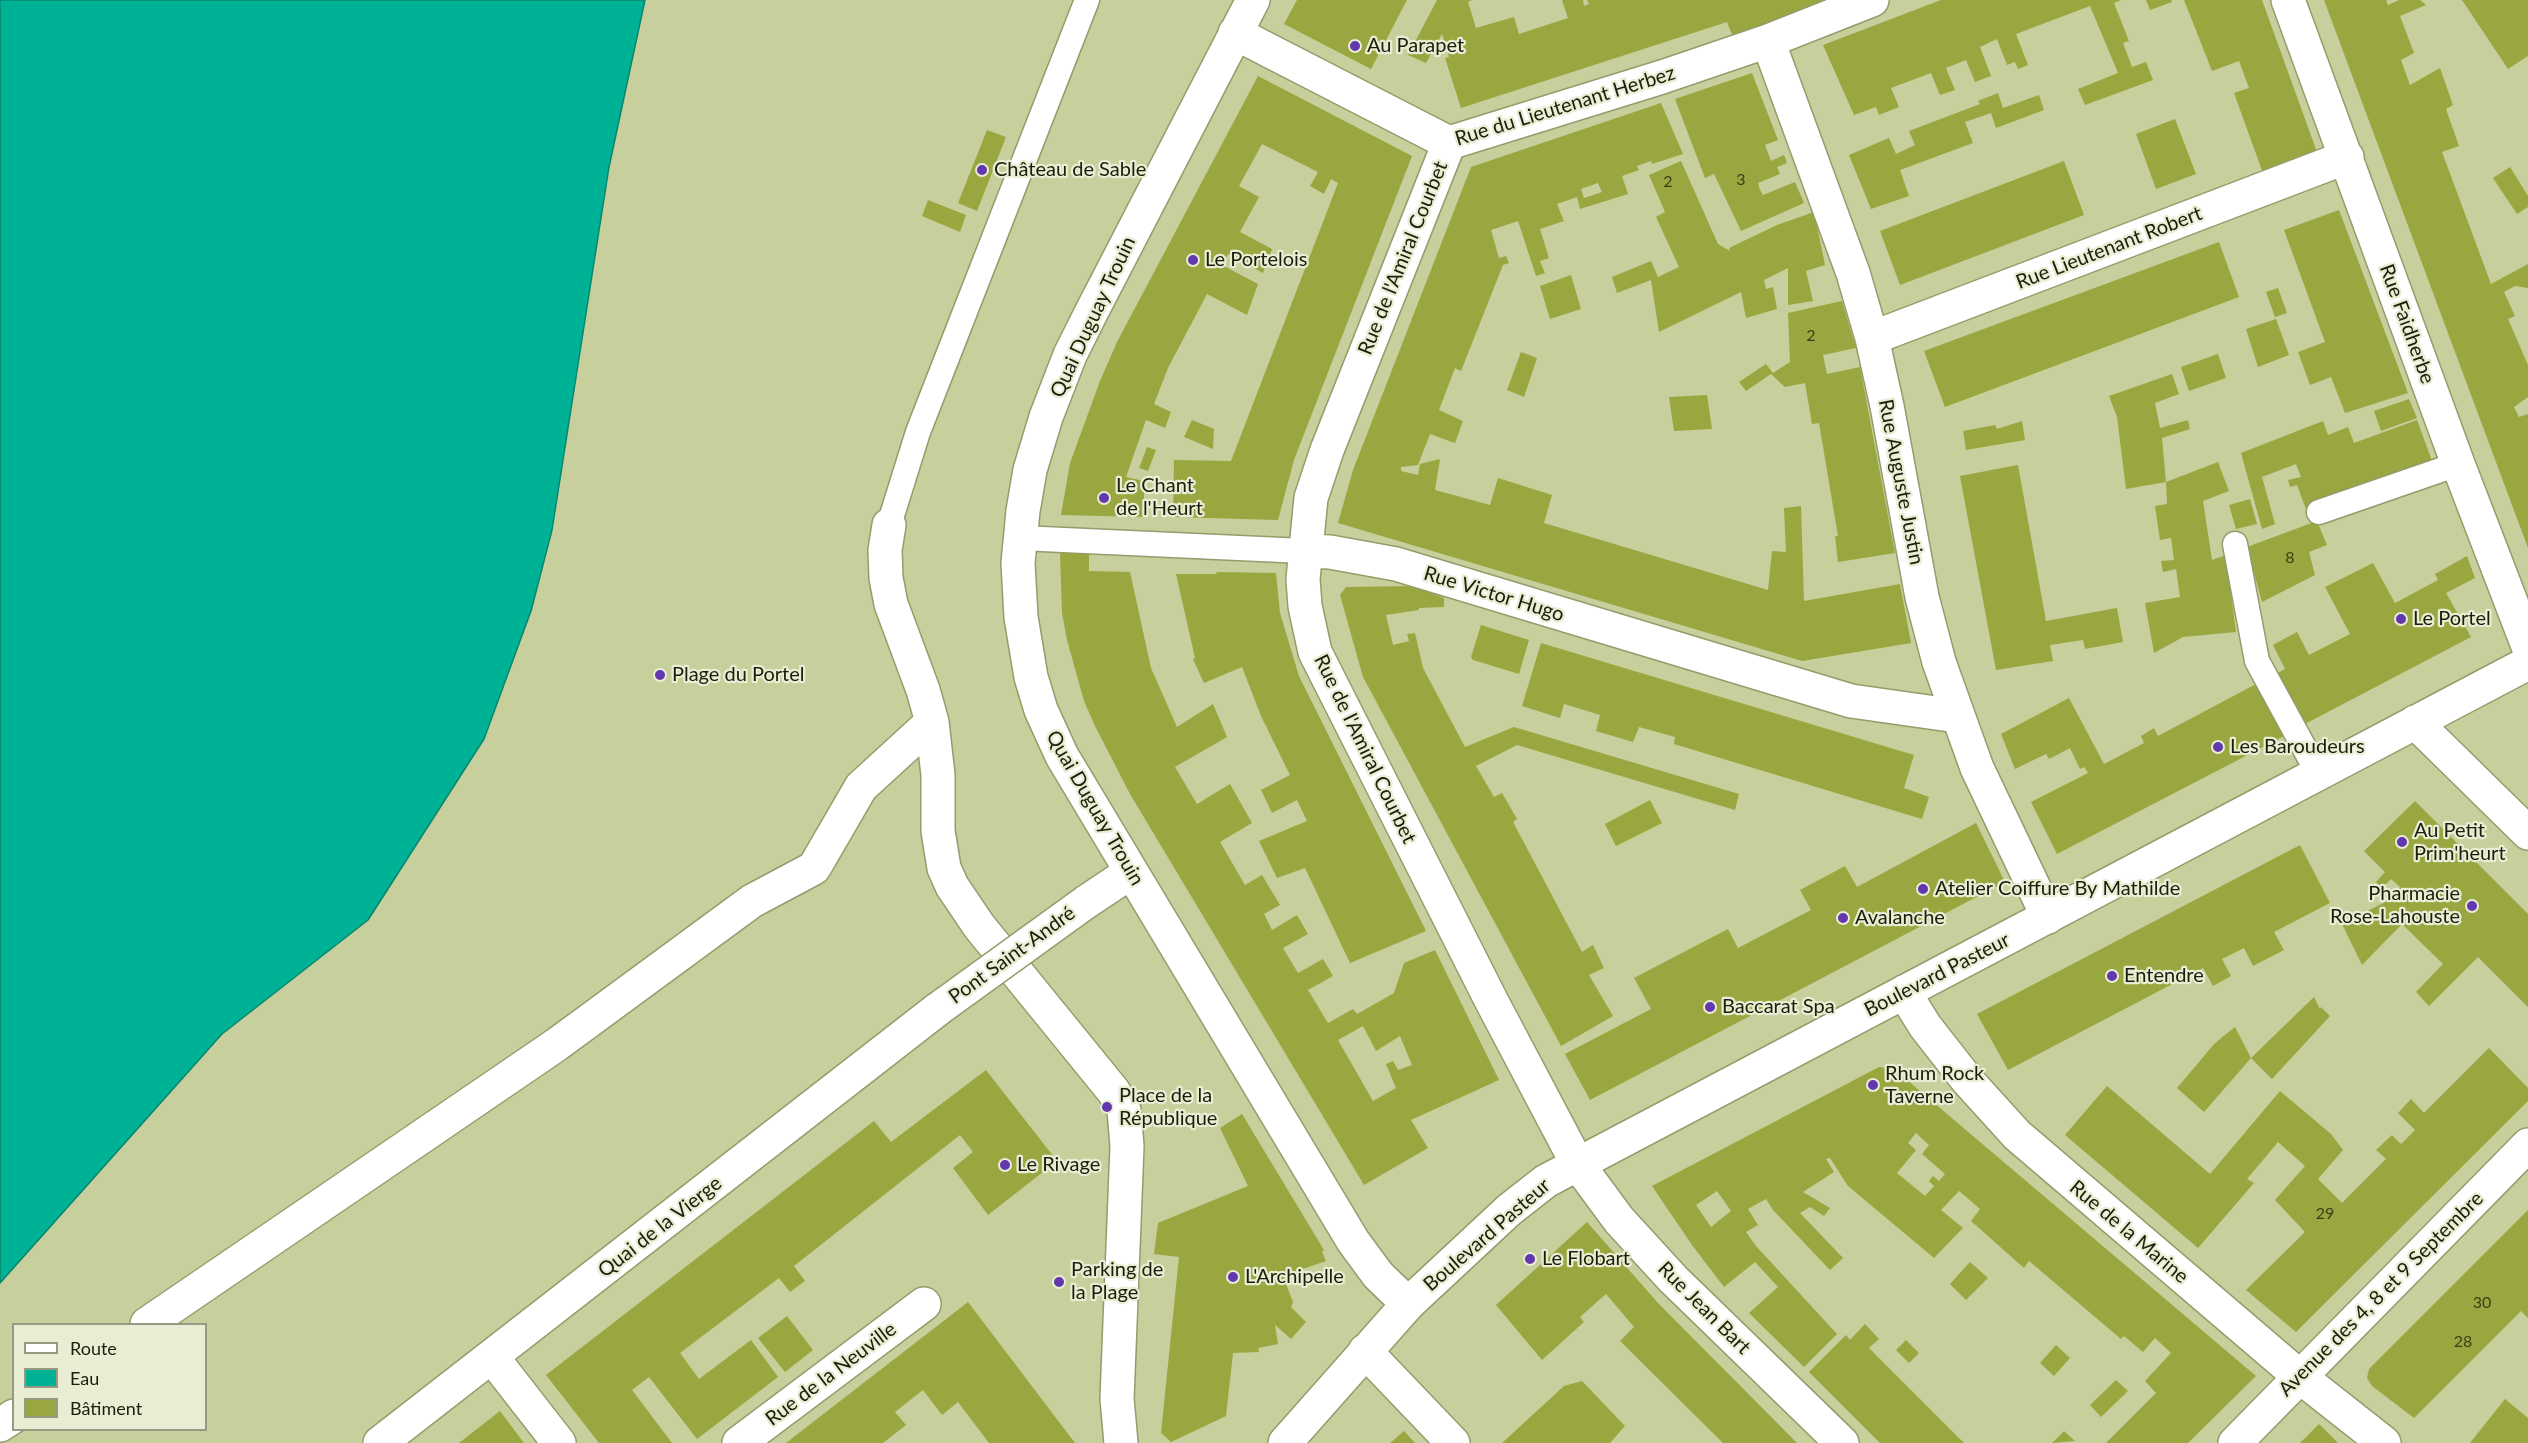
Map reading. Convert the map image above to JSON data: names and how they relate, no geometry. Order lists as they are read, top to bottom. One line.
{"streets":{"street":["Rue du Lieutenant Herbez","Rue Lieutenant Robert","Rue de l'Amiral Courbet","Quai Duguay Trouin","Rue Faidherbe","Rue Auguste Justin","Rue Victor Hugo","Pont Saint-André","Boulevard Pasteur","Quai de la Vierge","Rue de la Marine","Avenue des 4, 8 et 9 Septembre","Rue Jean Bart","Rue de la Neuville"]},"crossings":[["Rue du Lieutenant Herbez","Rue de l'Amiral Courbet"],["Rue du Lieutenant Herbez","Quai Duguay Trouin"],["Rue du Lieutenant Herbez","Rue Auguste Justin"],["Rue Lieutenant Robert","Rue Faidherbe"],["Rue Lieutenant Robert","Rue Auguste Justin"],["Rue de l'Amiral Courbet","Rue Victor Hugo"],["Rue de l'Amiral Courbet","Boulevard Pasteur"],["Rue de l'Amiral Courbet","Rue Jean Bart"],["Quai Duguay Trouin","Rue Victor Hugo"],["Quai Duguay Trouin","Pont Saint-André"],["Quai Duguay Trouin","Boulevard Pasteur"],["Rue Auguste Justin","Rue Victor Hugo"],["Rue Auguste Justin","Boulevard Pasteur"],["Pont Saint-André","Quai de la Vierge"],["Boulevard Pasteur","Rue de la Marine"],["Boulevard Pasteur","Rue Jean Bart"],["Rue de la Marine","Avenue des 4, 8 et 9 Septembre"]],"places":["Au Parapet","Château de Sable","Le Portelois","Le Chant de l'Heurt","Le Portel","Plage du Portel","Les Baroudeurs","Au Petit Prim'heurt","Atelier Coiffure By Mathilde","Pharmacie Rose-Lahouste","Avalanche","Entendre","Baccarat Spa","Rhum Rock Taverne","Place de la République","Le Rivage","Le Flobart","L'Archipelle","Parking de la Plage"],"house_numbers":["3","2","2","8","29","30","28"],"legend":["Route","Eau","Bâtiment"]}
